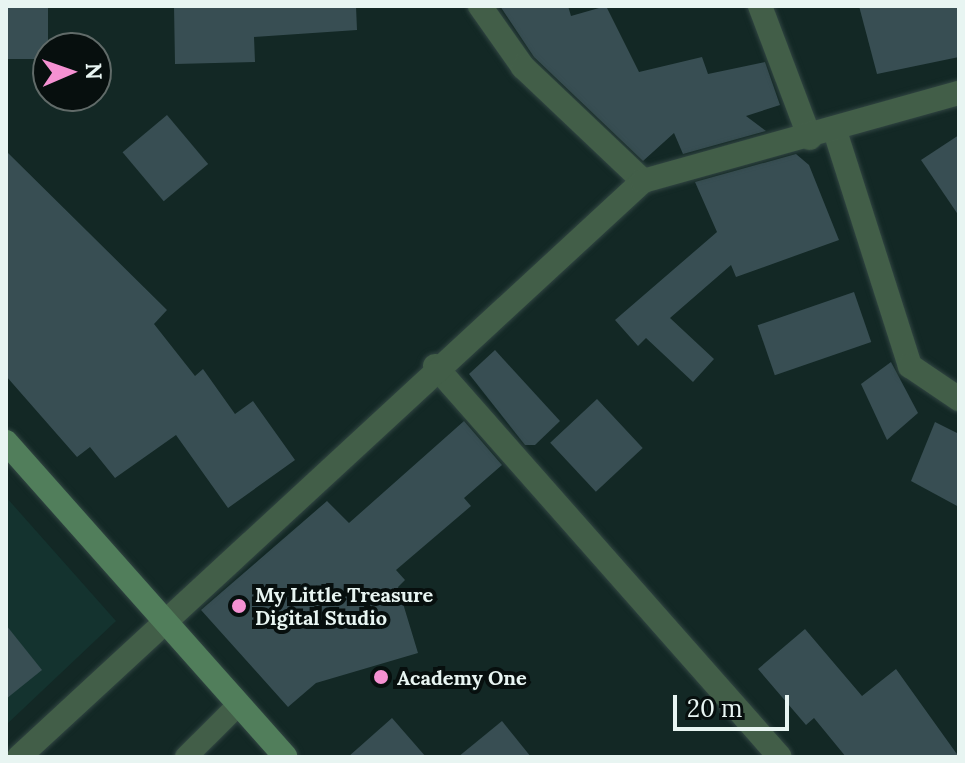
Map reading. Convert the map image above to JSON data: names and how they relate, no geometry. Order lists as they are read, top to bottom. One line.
{"places":["My Little Treasure Digital Studio","Academy One"],"scale_bar":"20 m","north":"right"}
